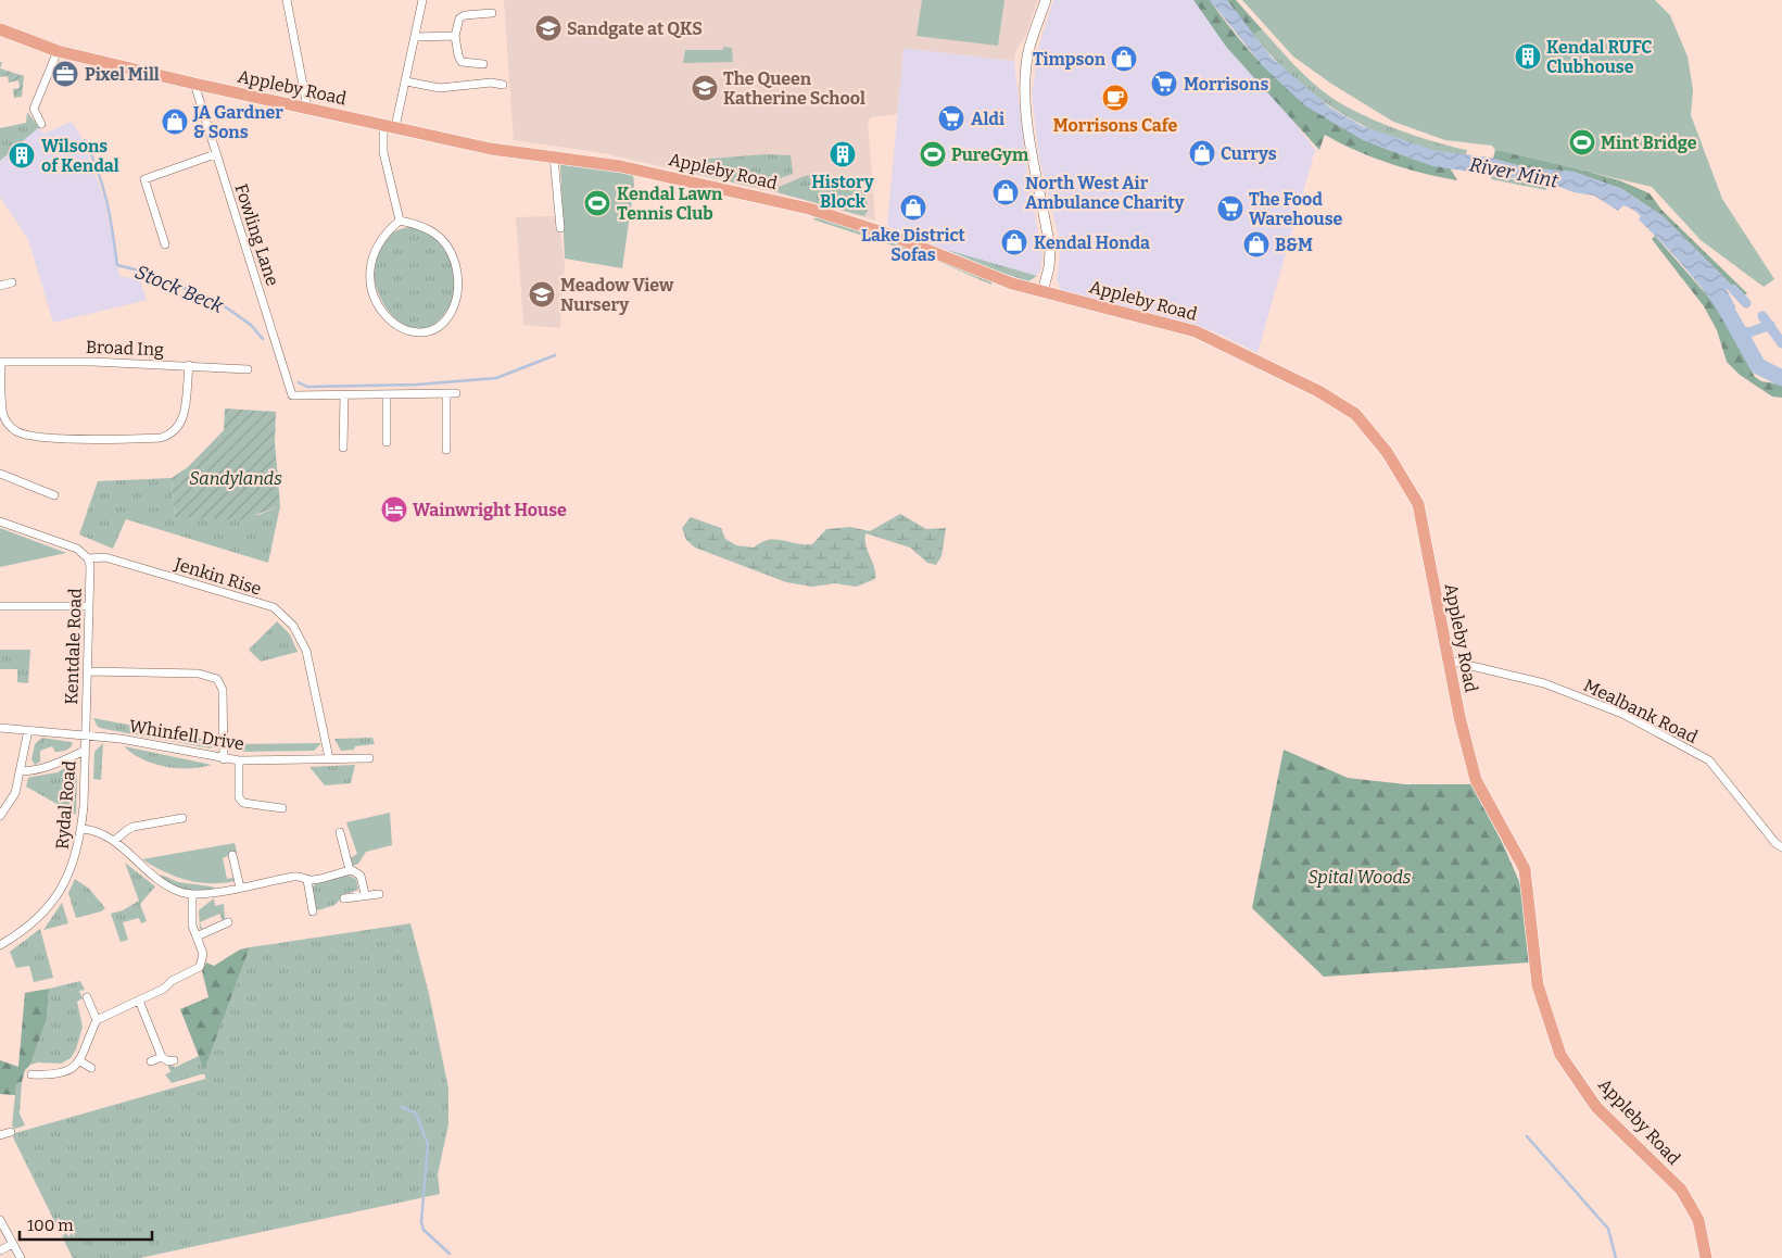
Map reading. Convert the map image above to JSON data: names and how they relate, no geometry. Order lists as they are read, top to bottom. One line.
{"streets":{"main road":["Appleby Road"],"street":["Fowling Lane","Broad Ing","Jenkin Rise","Kentdale Road","Mealbank Road","Whinfell Drive","Rydal Road"]},"crossings":[["Appleby Road","Fowling Lane"],["Appleby Road","Mealbank Road"],["Jenkin Rise","Kentdale Road"],["Jenkin Rise","Whinfell Drive"],["Kentdale Road","Whinfell Drive"],["Kentdale Road","Rydal Road"],["Whinfell Drive","Rydal Road"]],"water":["River Mint","Stock Beck"],"parks":["Sandylands","Spital Woods"],"places":{"school or university":["Sandgate at QKS","The Queen Katherine School","Meadow View Nursery"],"building":["Kendal RUFC Clubhouse","History Block","Wilsons of Kendal"],"shop":["Timpson","JA Gardner & Sons","Currys","North West Air Ambulance Charity","Lake District Sofas","Kendal Honda","B&M"],"office":["Pixel Mill"],"supermarket":["Morrisons","Aldi","The Food Warehouse"],"cafe":["Morrisons Cafe"],"sports":["Mint Bridge","PureGym","Kendal Lawn Tennis Club"],"hotel":["Wainwright House"]},"scale_bar":"100 m"}
